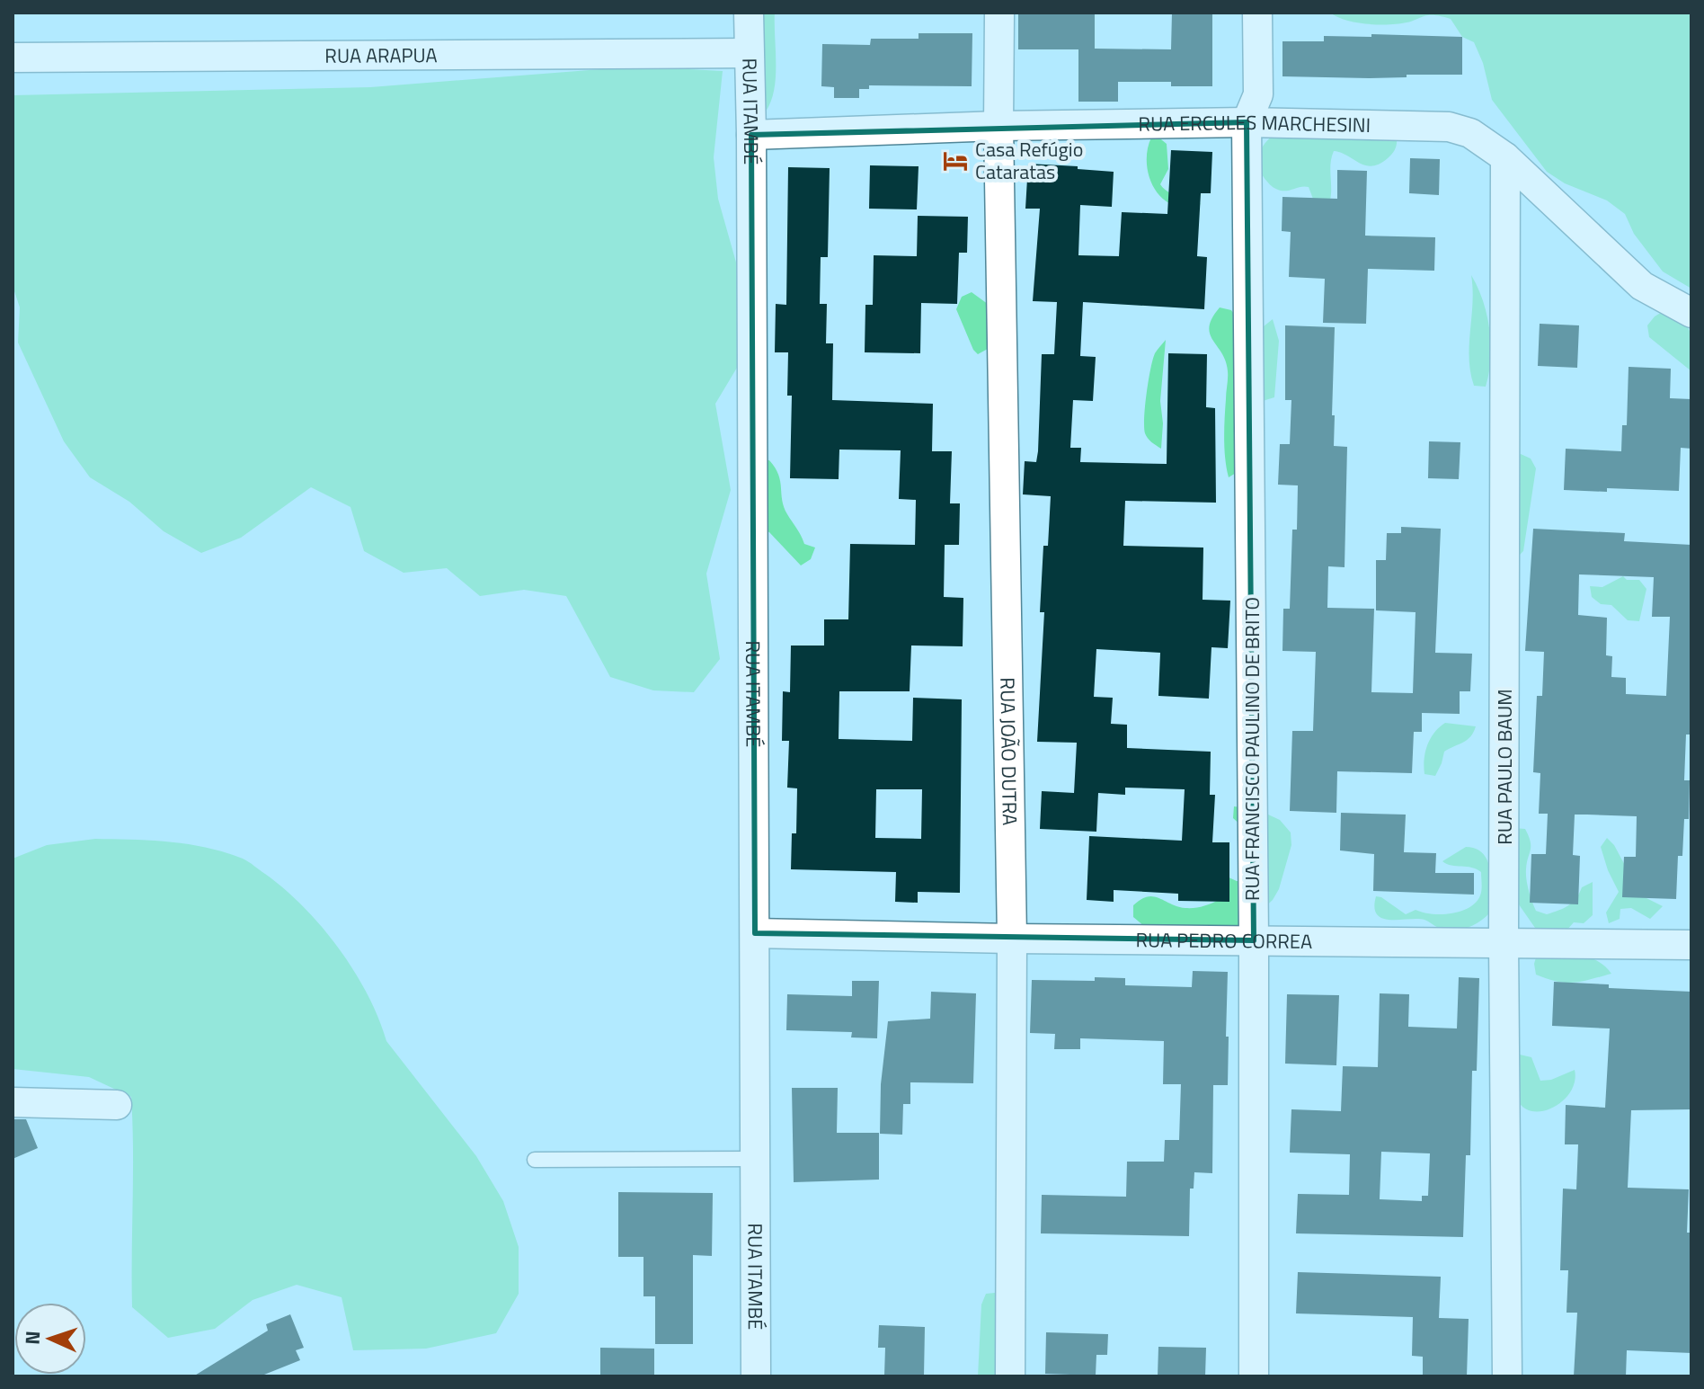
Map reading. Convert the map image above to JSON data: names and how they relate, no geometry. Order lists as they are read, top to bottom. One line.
{"streets":{"street":["RUA ARAPUA","RUA ITAMBÉ","RUA ERCULES MARCHESINI","RUA FRANCISCO PAULINO DE BRITO","RUA JOÃO DUTRA","RUA PAULO BAUM","RUA PEDRO CORREA"]},"crossings":[["RUA ARAPUA","RUA ITAMBÉ"],["RUA ITAMBÉ","RUA ERCULES MARCHESINI"],["RUA ITAMBÉ","RUA PEDRO CORREA"],["RUA ERCULES MARCHESINI","RUA FRANCISCO PAULINO DE BRITO"],["RUA ERCULES MARCHESINI","RUA JOÃO DUTRA"],["RUA ERCULES MARCHESINI","RUA PAULO BAUM"],["RUA FRANCISCO PAULINO DE BRITO","RUA PEDRO CORREA"],["RUA JOÃO DUTRA","RUA PEDRO CORREA"],["RUA PAULO BAUM","RUA PEDRO CORREA"]],"places":{"hotel":["Casa Refúgio Cataratas"]},"north":"left"}
